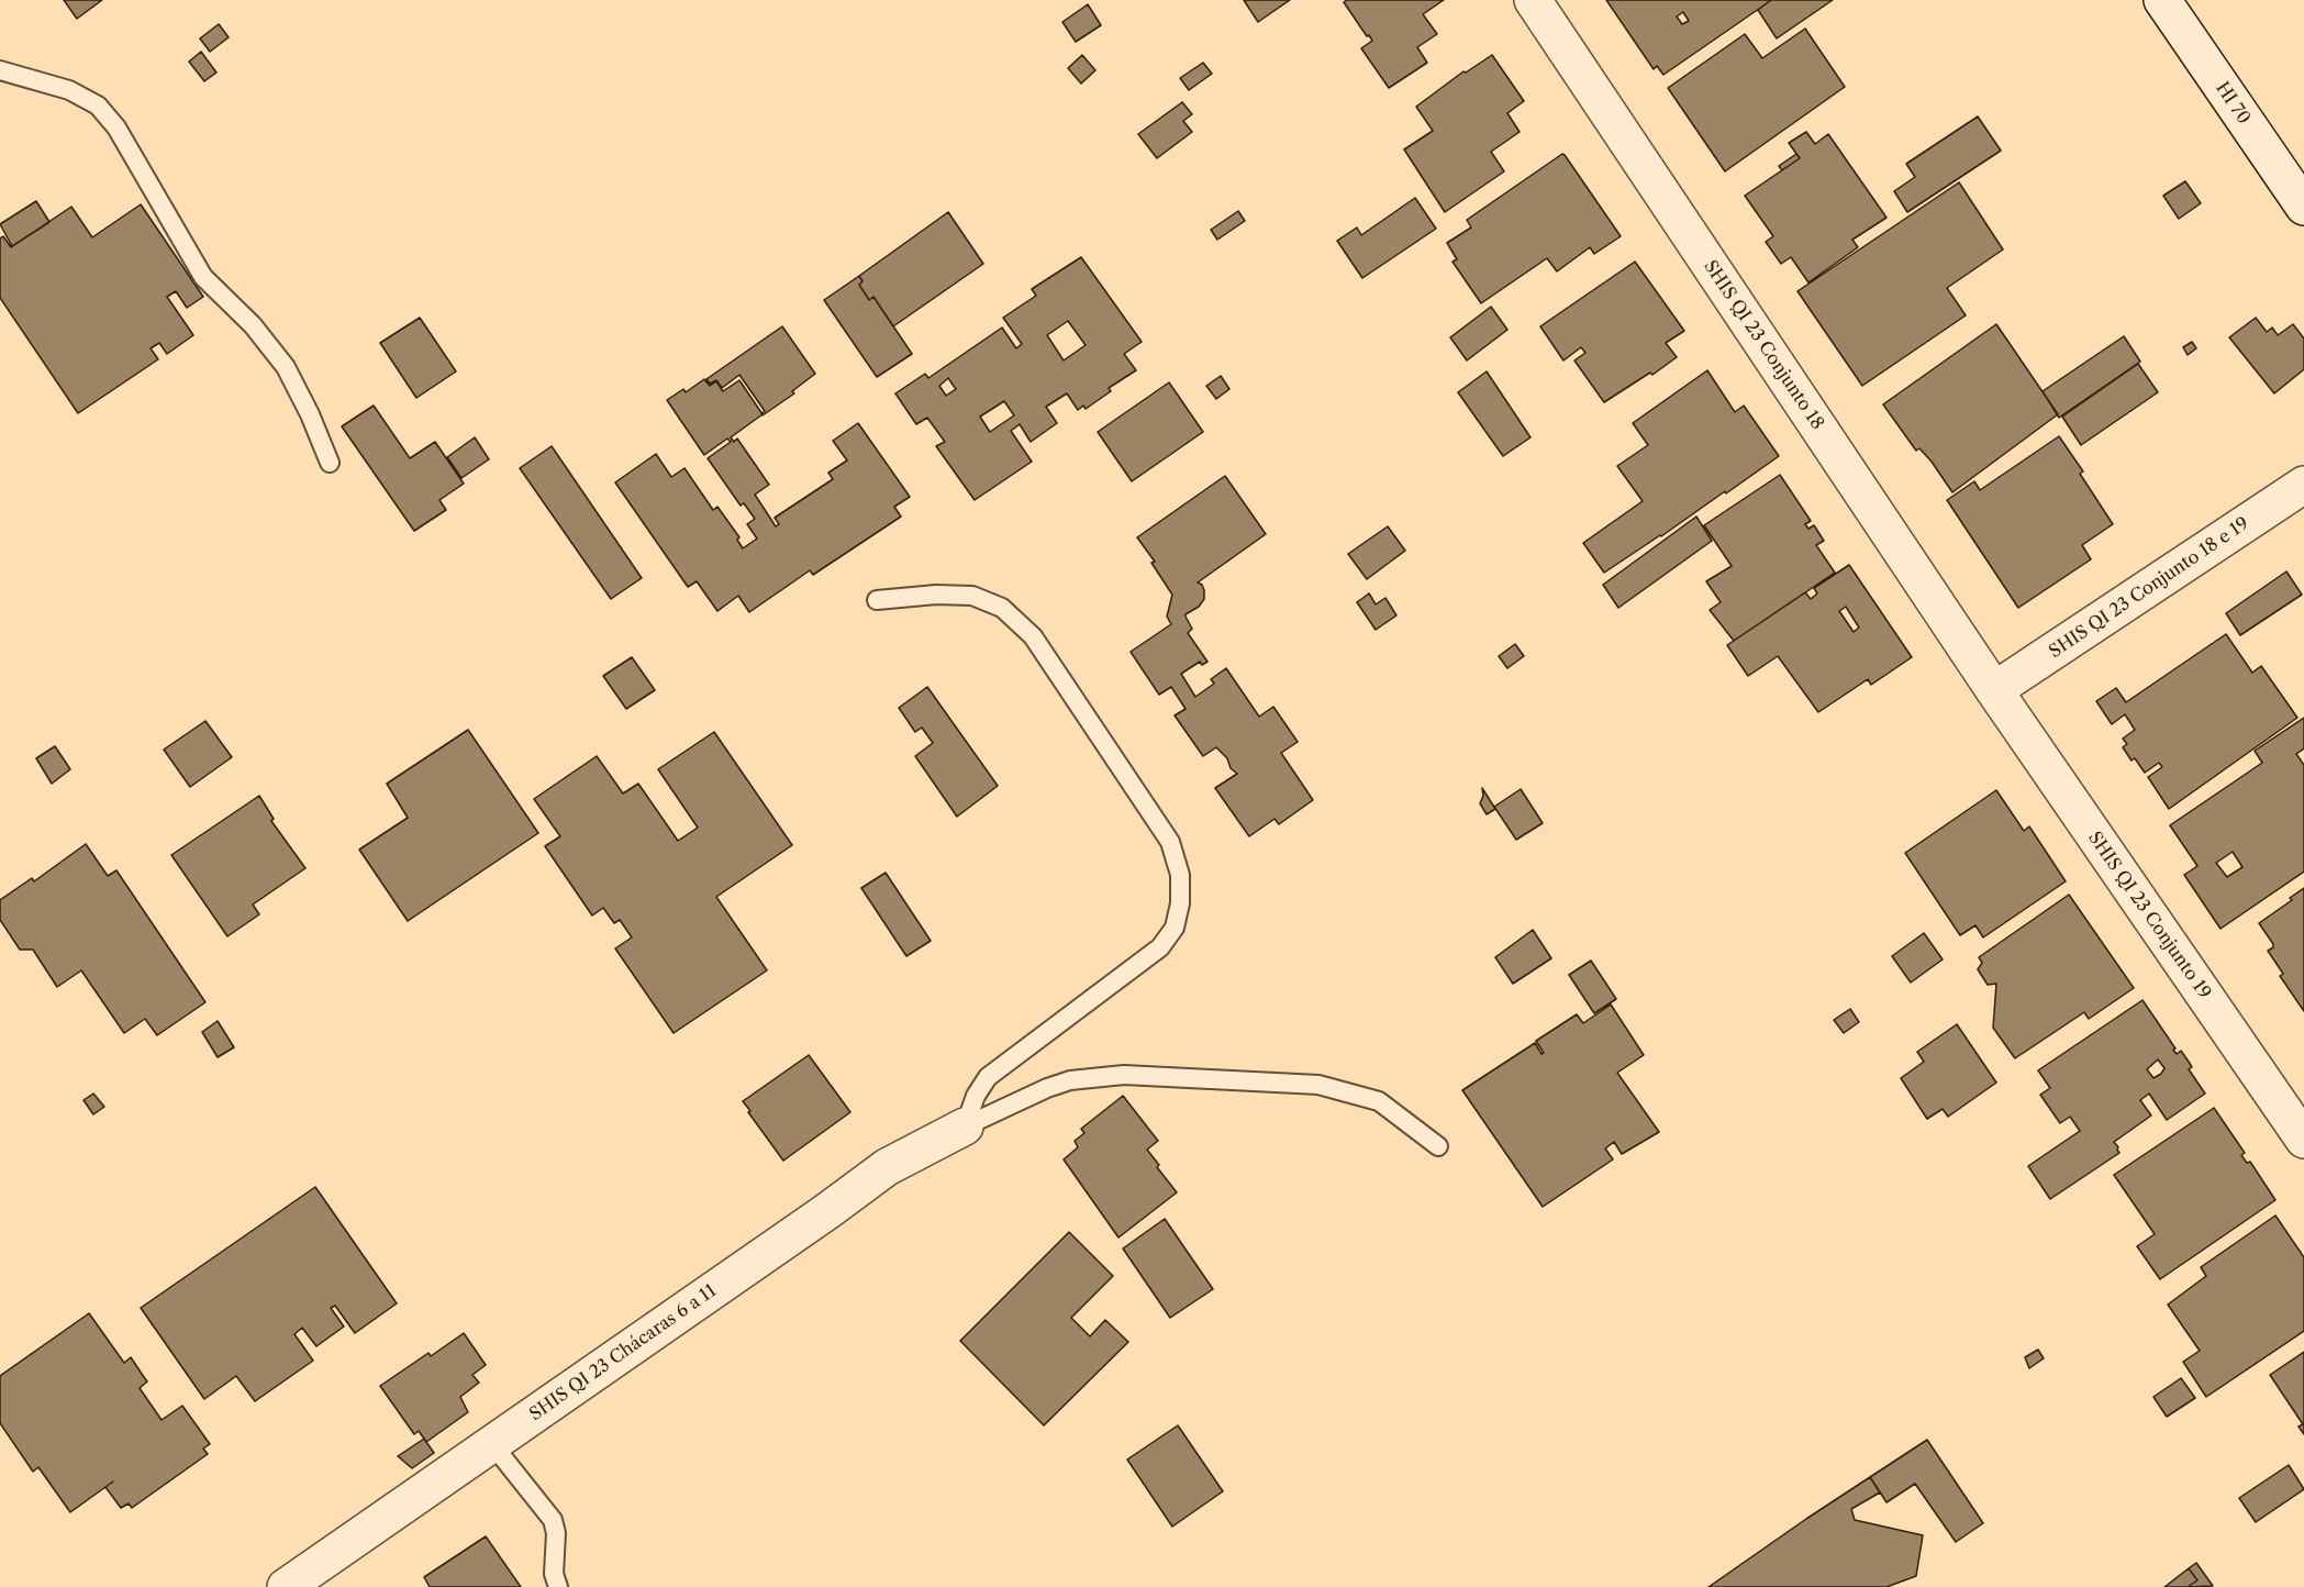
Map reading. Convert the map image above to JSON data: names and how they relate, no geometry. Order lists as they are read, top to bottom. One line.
{"streets":{"street":["HI 70","SHIS QI 23 Conjunto 18","SHIS QI 23 Conjunto 18 e 19","SHIS QI 23 Conjunto 19","SHIS QI 23 Chácaras 6 a 11"]},"crossings":[["SHIS QI 23 Conjunto 18","SHIS QI 23 Conjunto 18 e 19"],["SHIS QI 23 Conjunto 18","SHIS QI 23 Conjunto 19"],["SHIS QI 23 Conjunto 18 e 19","SHIS QI 23 Conjunto 19"]]}
